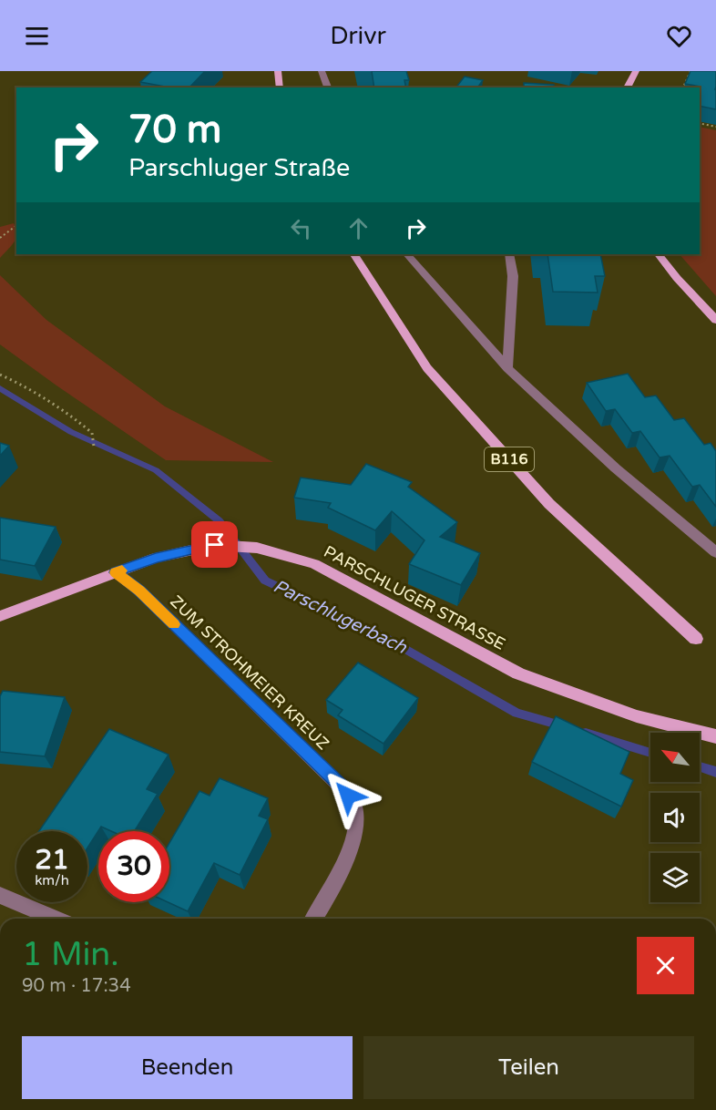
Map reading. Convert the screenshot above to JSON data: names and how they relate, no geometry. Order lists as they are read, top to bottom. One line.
{"streets":{"main road":["B116","PARSCHLUGER STRASSE"],"street":["ZUM STROHMEIER KREUZ"]},"crossings":[["PARSCHLUGER STRASSE","ZUM STROHMEIER KREUZ"]],"water":["Parschlugerbach"],"north":"top left","page":{"header":"Drivr","turn":["70 m","Parschluger Straße"],"speed":"21 km/h","limit":"30","heading":["1 Min.","90 m · 17:34"],"buttons":["Beenden","Teilen"]}}
